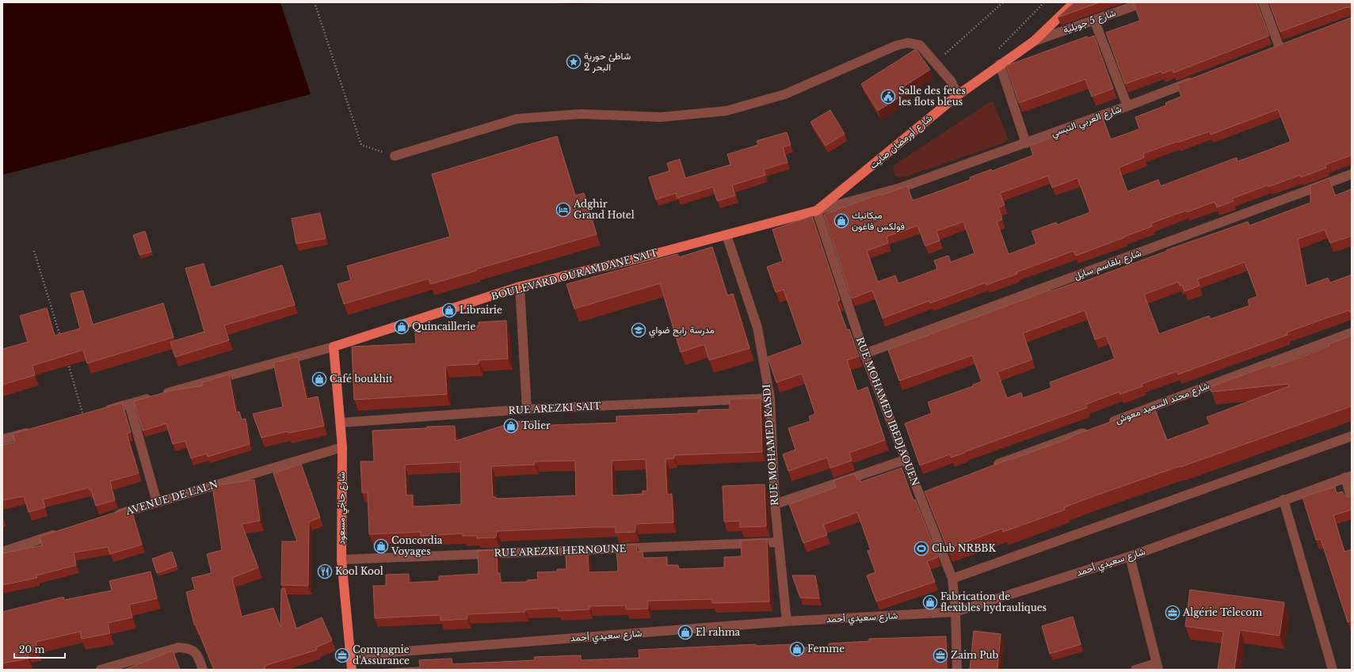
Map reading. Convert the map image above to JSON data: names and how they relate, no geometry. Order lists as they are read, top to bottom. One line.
{"streets":{"main road":["شارع أورمضان صايت","BOULEVARD OURAMDANE SAIT","شارع حاجّي مسعود"],"street":["شارع 5 جويلية","شارع العربي التبسي","شارع بلقاسم سايل","شارع محند السعيد معوش","RUE AREZKI SAIT","RUE MOHAMED IBEDJAOUEN","RUE MOHAMED KASDI","AVENUE DE L'ALN","RUE AREZKI HERNOUNE","شارع سعيدي أحمد"]},"crossings":[["شارع 5 جويلية","شارع أورمضان صايت"],["شارع العربي التبسي","شارع أورمضان صايت"],["شارع العربي التبسي","BOULEVARD OURAMDANE SAIT"],["شارع العربي التبسي","RUE MOHAMED IBEDJAOUEN"],["شارع أورمضان صايت","BOULEVARD OURAMDANE SAIT"],["شارع أورمضان صايت","RUE MOHAMED IBEDJAOUEN"],["شارع بلقاسم سايل","RUE MOHAMED IBEDJAOUEN"],["BOULEVARD OURAMDANE SAIT","RUE MOHAMED IBEDJAOUEN"],["BOULEVARD OURAMDANE SAIT","RUE MOHAMED KASDI"],["BOULEVARD OURAMDANE SAIT","شارع حاجّي مسعود"],["RUE AREZKI SAIT","RUE MOHAMED KASDI"],["RUE AREZKI SAIT","شارع حاجّي مسعود"],["RUE MOHAMED IBEDJAOUEN","شارع سعيدي أحمد"],["RUE MOHAMED KASDI","RUE AREZKI HERNOUNE"],["RUE MOHAMED KASDI","شارع سعيدي أحمد"],["AVENUE DE L'ALN","شارع حاجّي مسعود"],["شارع حاجّي مسعود","RUE AREZKI HERNOUNE"],["شارع حاجّي مسعود","شارع سعيدي أحمد"]],"places":{"place":["شاطئ حورية البحر 2"],"public building":["Salle des fetes les flots bleus"],"hotel":["Adghir Grand Hotel"],"shop":["ميكانيك فولكس فاغون","Librairie","Quincaillerie","Café boukhit","Tolier","Concordia Voyages","Fabrication de flexibles hydrauliques","El rahma","Femme"],"school or university":["مدرسة رابح ضواي"],"sports":["Club NRBBK"],"restaurant":["Kool Kool"],"office":["Algérie Télecom","Compagnie d'Assurance","Zaim Pub"]},"scale_bar":"20 m"}
